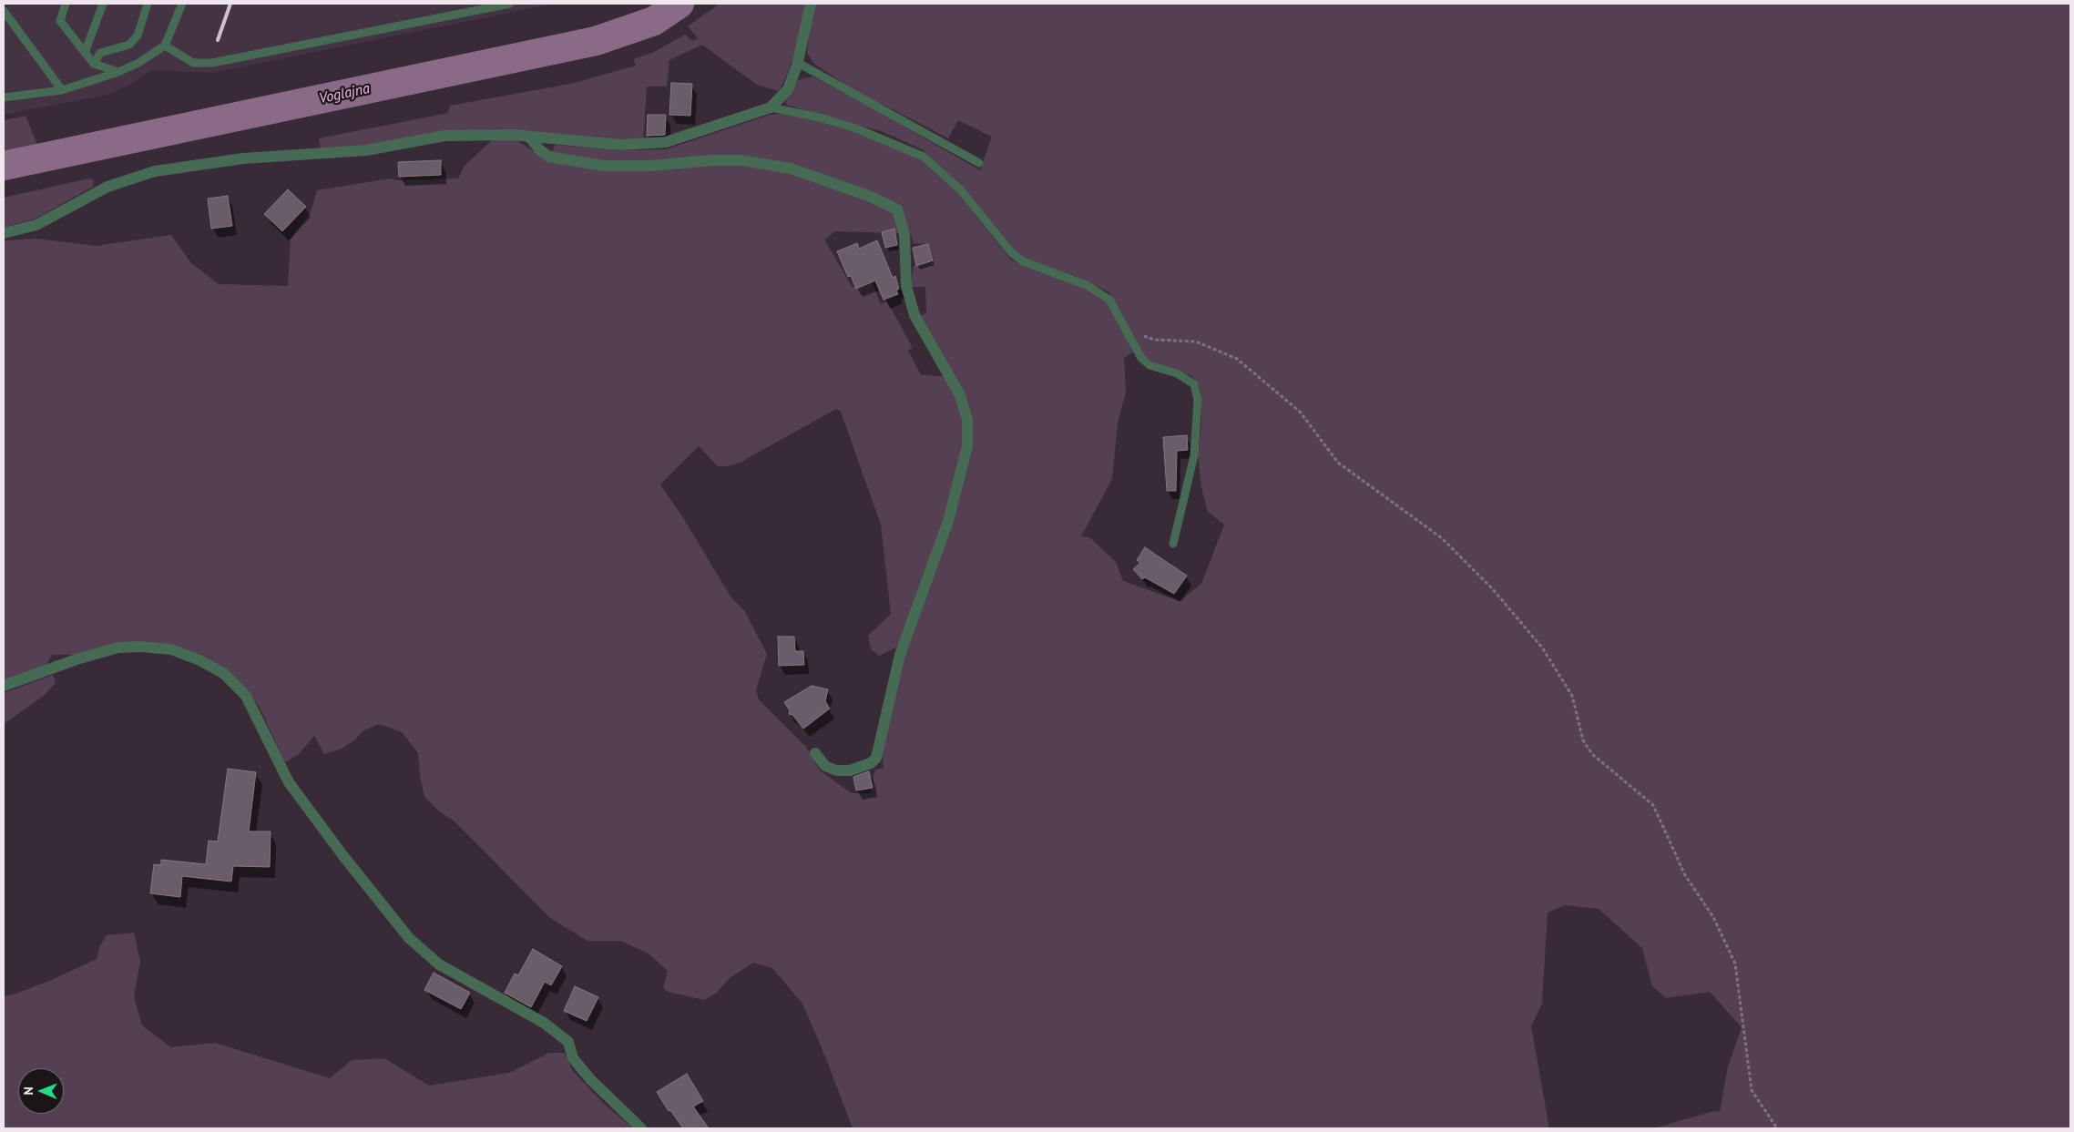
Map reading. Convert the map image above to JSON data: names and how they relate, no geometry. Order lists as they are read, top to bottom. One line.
{"water":["Voglajna"],"north":"left"}
